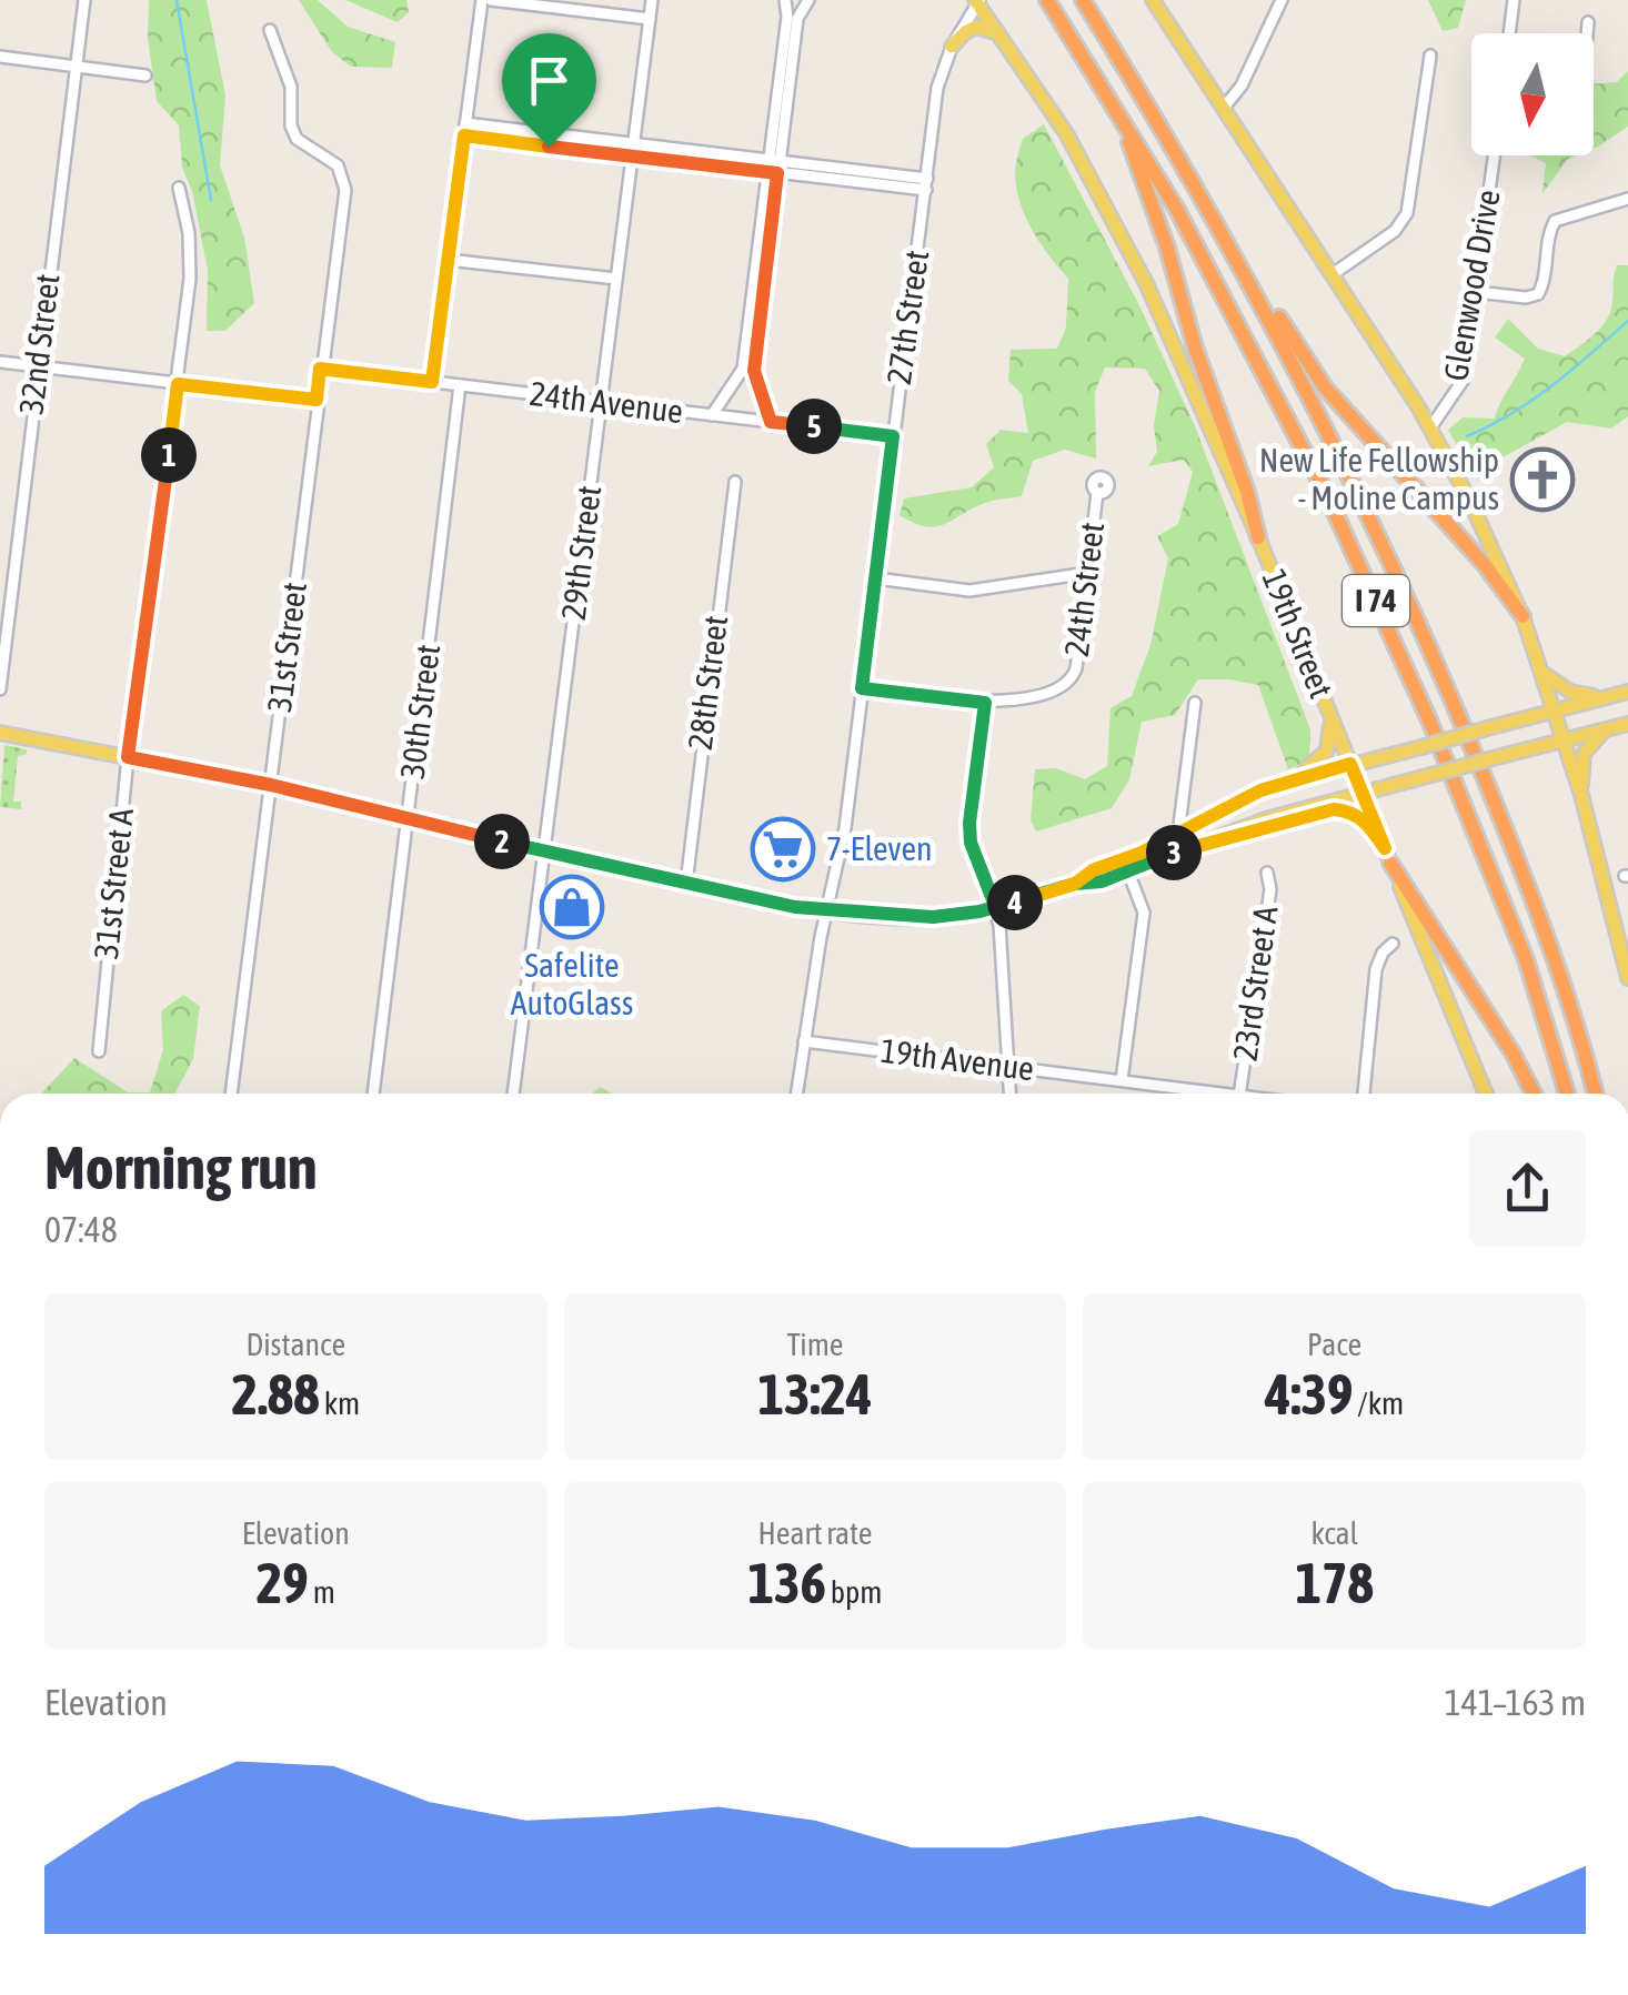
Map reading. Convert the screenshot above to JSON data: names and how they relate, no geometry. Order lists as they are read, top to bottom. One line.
{"streets":{"highway":["I 74"],"main road":["19th Street"],"street":["Glenwood Drive","27th Street","32nd Street","24th Avenue","29th Street","24th Street","31st Street","28th Street","30th Street","31st Street A","23rd Street A","19th Avenue"]},"crossings":[["27th Street","24th Avenue"],["27th Street","19th Street"],["27th Street","19th Avenue"],["24th Avenue","29th Street"],["24th Avenue","31st Street"],["24th Avenue","30th Street"]],"places":{"church":["New Life Fellowship - Moline Campus"],"supermarket":["7-Eleven"],"shop":["Safelite AutoGlass"]},"north":"bottom","page":{"pins":["5","1","2","3","4"],"heading":["Morning run","07:48"],"stats":[["Distance","2.88 km"],["Time","13:24"],["Pace","4:39 /km"],["Elevation","29 m"],["Heart rate","136 bpm"],["kcal","178"]],"chart":["Elevation","141–163 m"]}}
